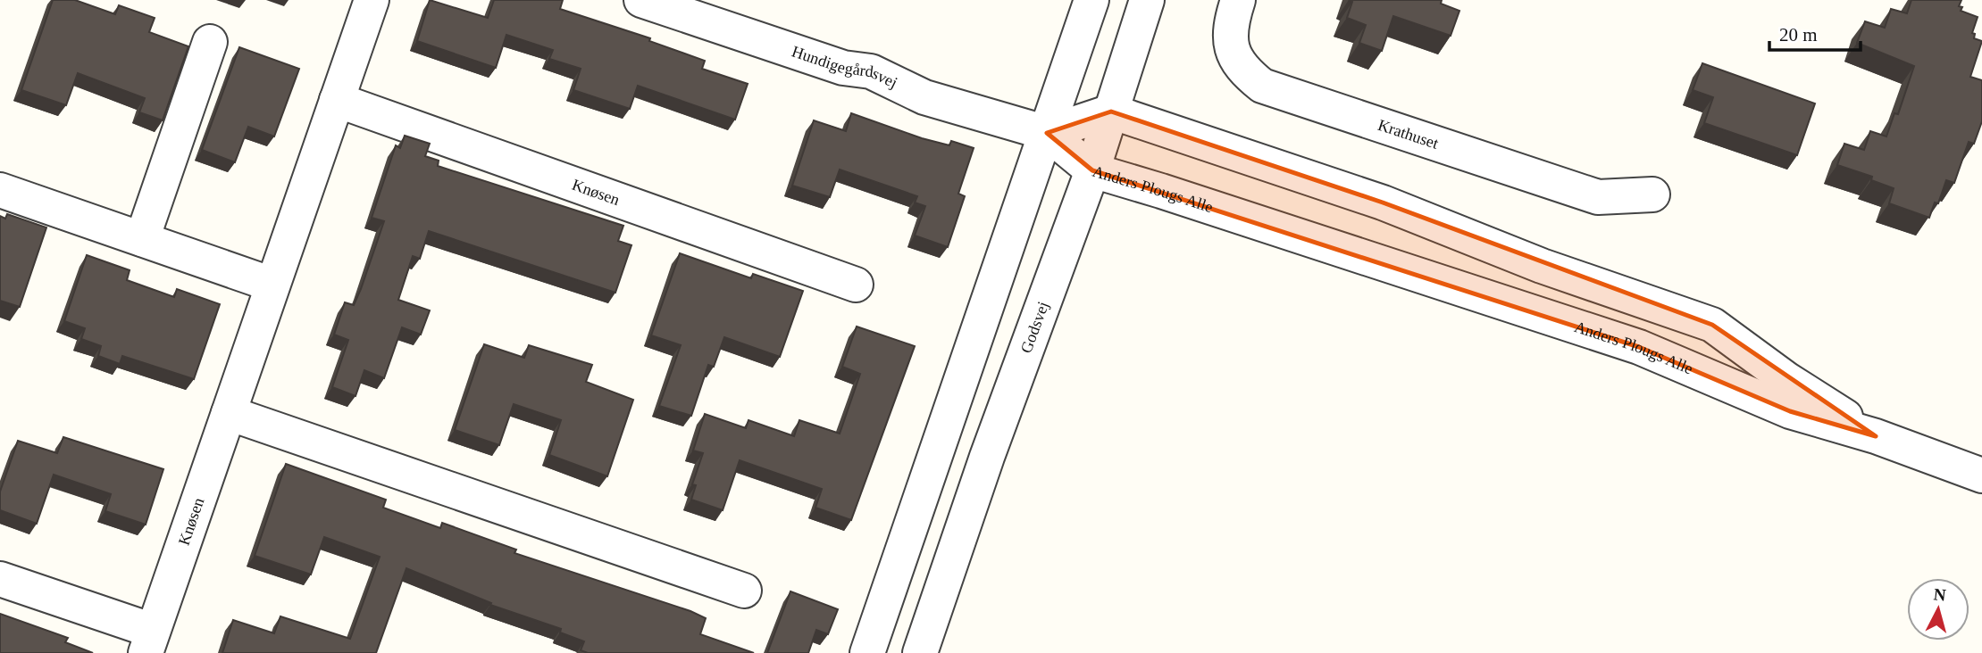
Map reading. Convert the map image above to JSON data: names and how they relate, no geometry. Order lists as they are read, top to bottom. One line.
{"streets":{"street":["Hundigegårdsvej","Krathuset","Anders Plougs Alle","Knøsen","Godsvej"]},"crossings":[["Hundigegårdsvej","Anders Plougs Alle"],["Anders Plougs Alle","Godsvej"]],"scale_bar":"20 m","north":"top"}
